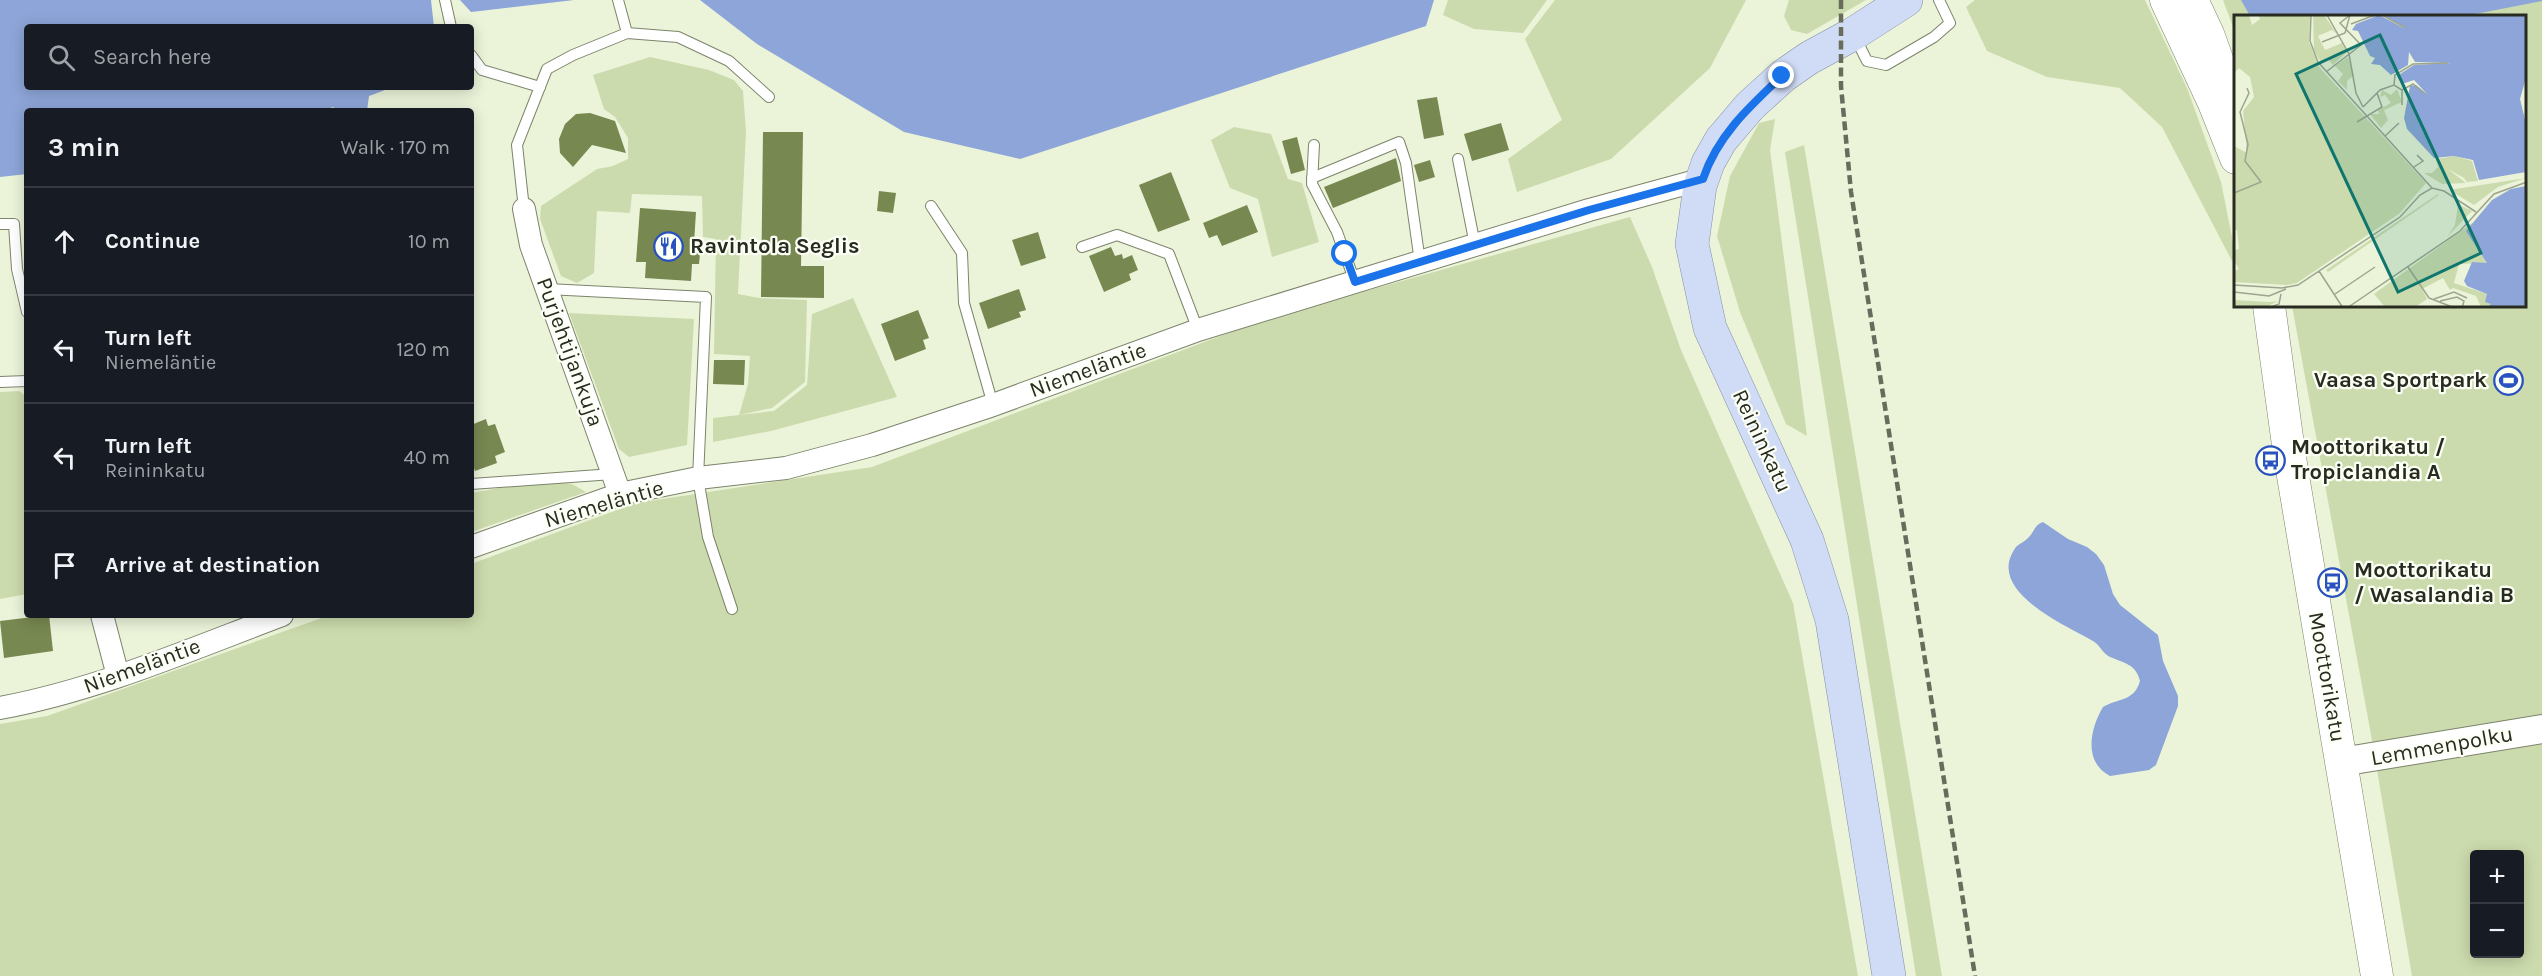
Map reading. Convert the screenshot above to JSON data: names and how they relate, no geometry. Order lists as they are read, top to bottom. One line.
{"streets":{"main road":["Reininkatu","Moottorikatu"],"street":["Purjehtijankuja","Niemeläntie","Lemmenpolku"]},"crossings":[["Purjehtijankuja","Niemeläntie"],["Niemeläntie","Reininkatu"],["Moottorikatu","Lemmenpolku"]],"places":{"restaurant":["Ravintola Seglis"],"sports":["Vaasa Sportpark"],"bus stop":["Moottorikatu / Tropiclandia A","Moottorikatu / Wasalandia B"]},"page":{"search":"Search here","heading":["3 min","Walk · 170 m"],"list":[["Continue","10 m"],["Turn left","Niemeläntie","120 m"],["Turn left","Reininkatu","40 m"],"Arrive at destination"],"map_buttons":["+","−"]}}
